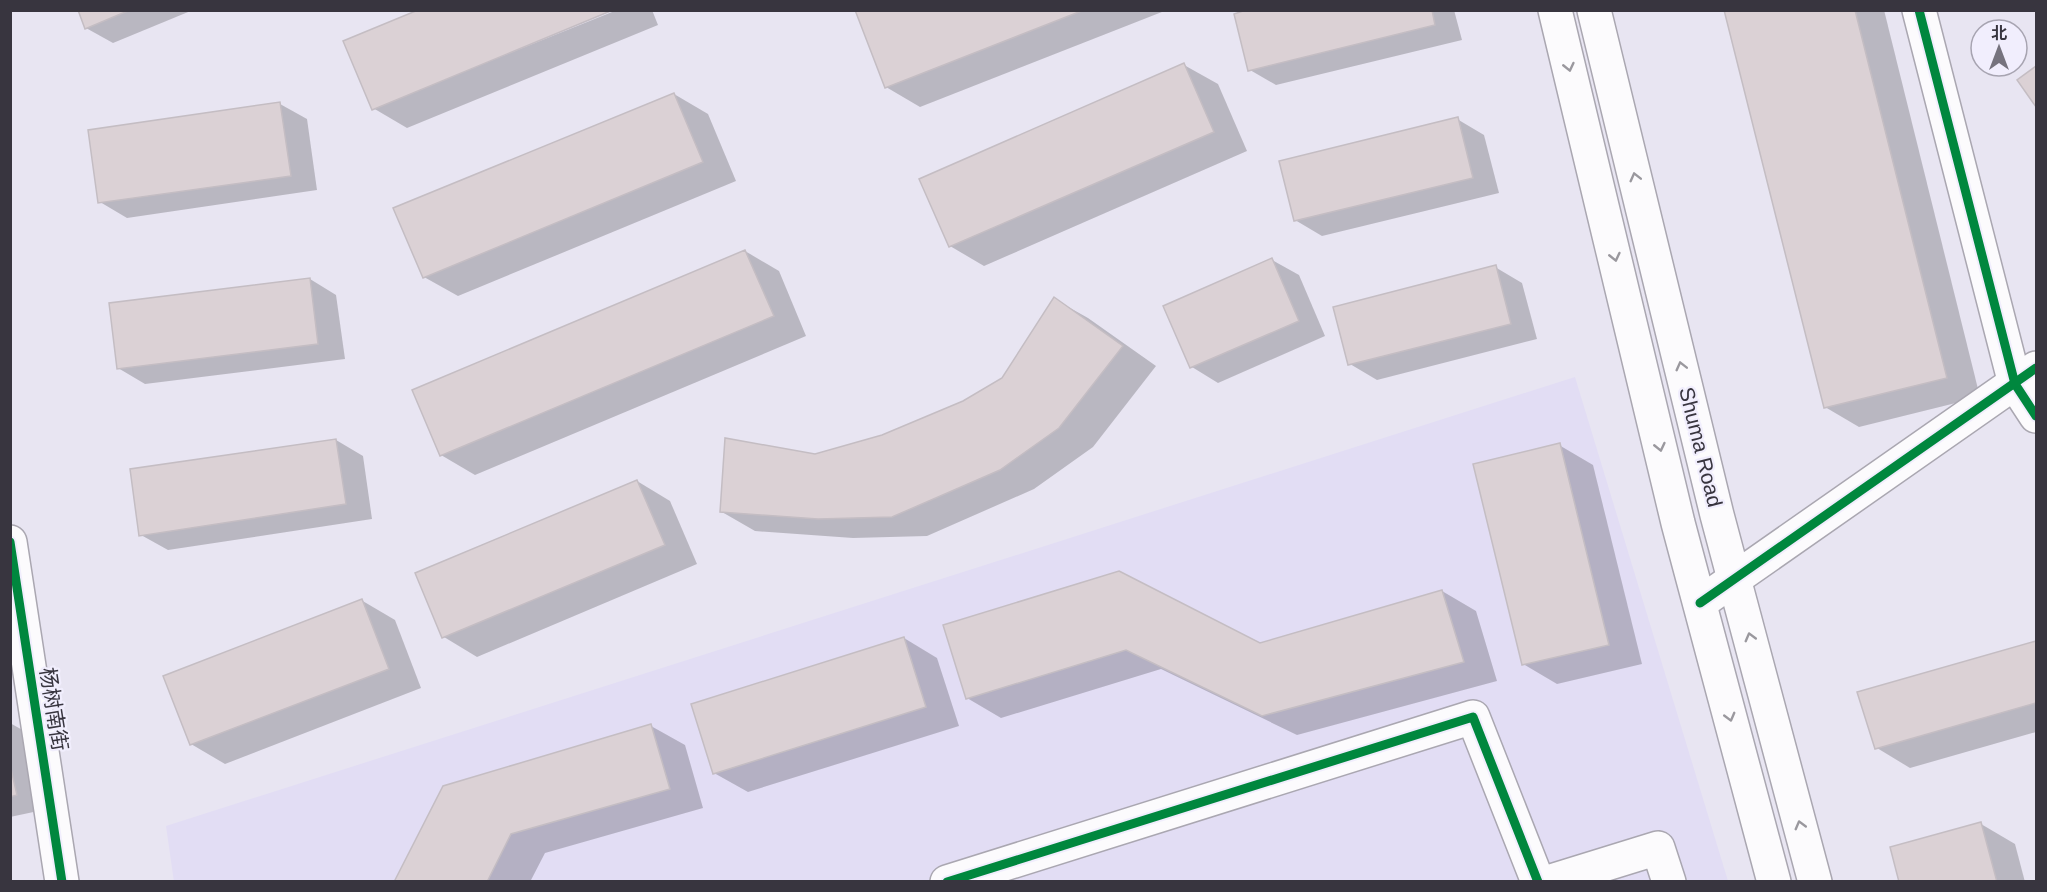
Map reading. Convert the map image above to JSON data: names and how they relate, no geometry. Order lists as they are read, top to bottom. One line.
{"streets":{"street":["Shuma Road","杨树南街"]},"north":"top"}
